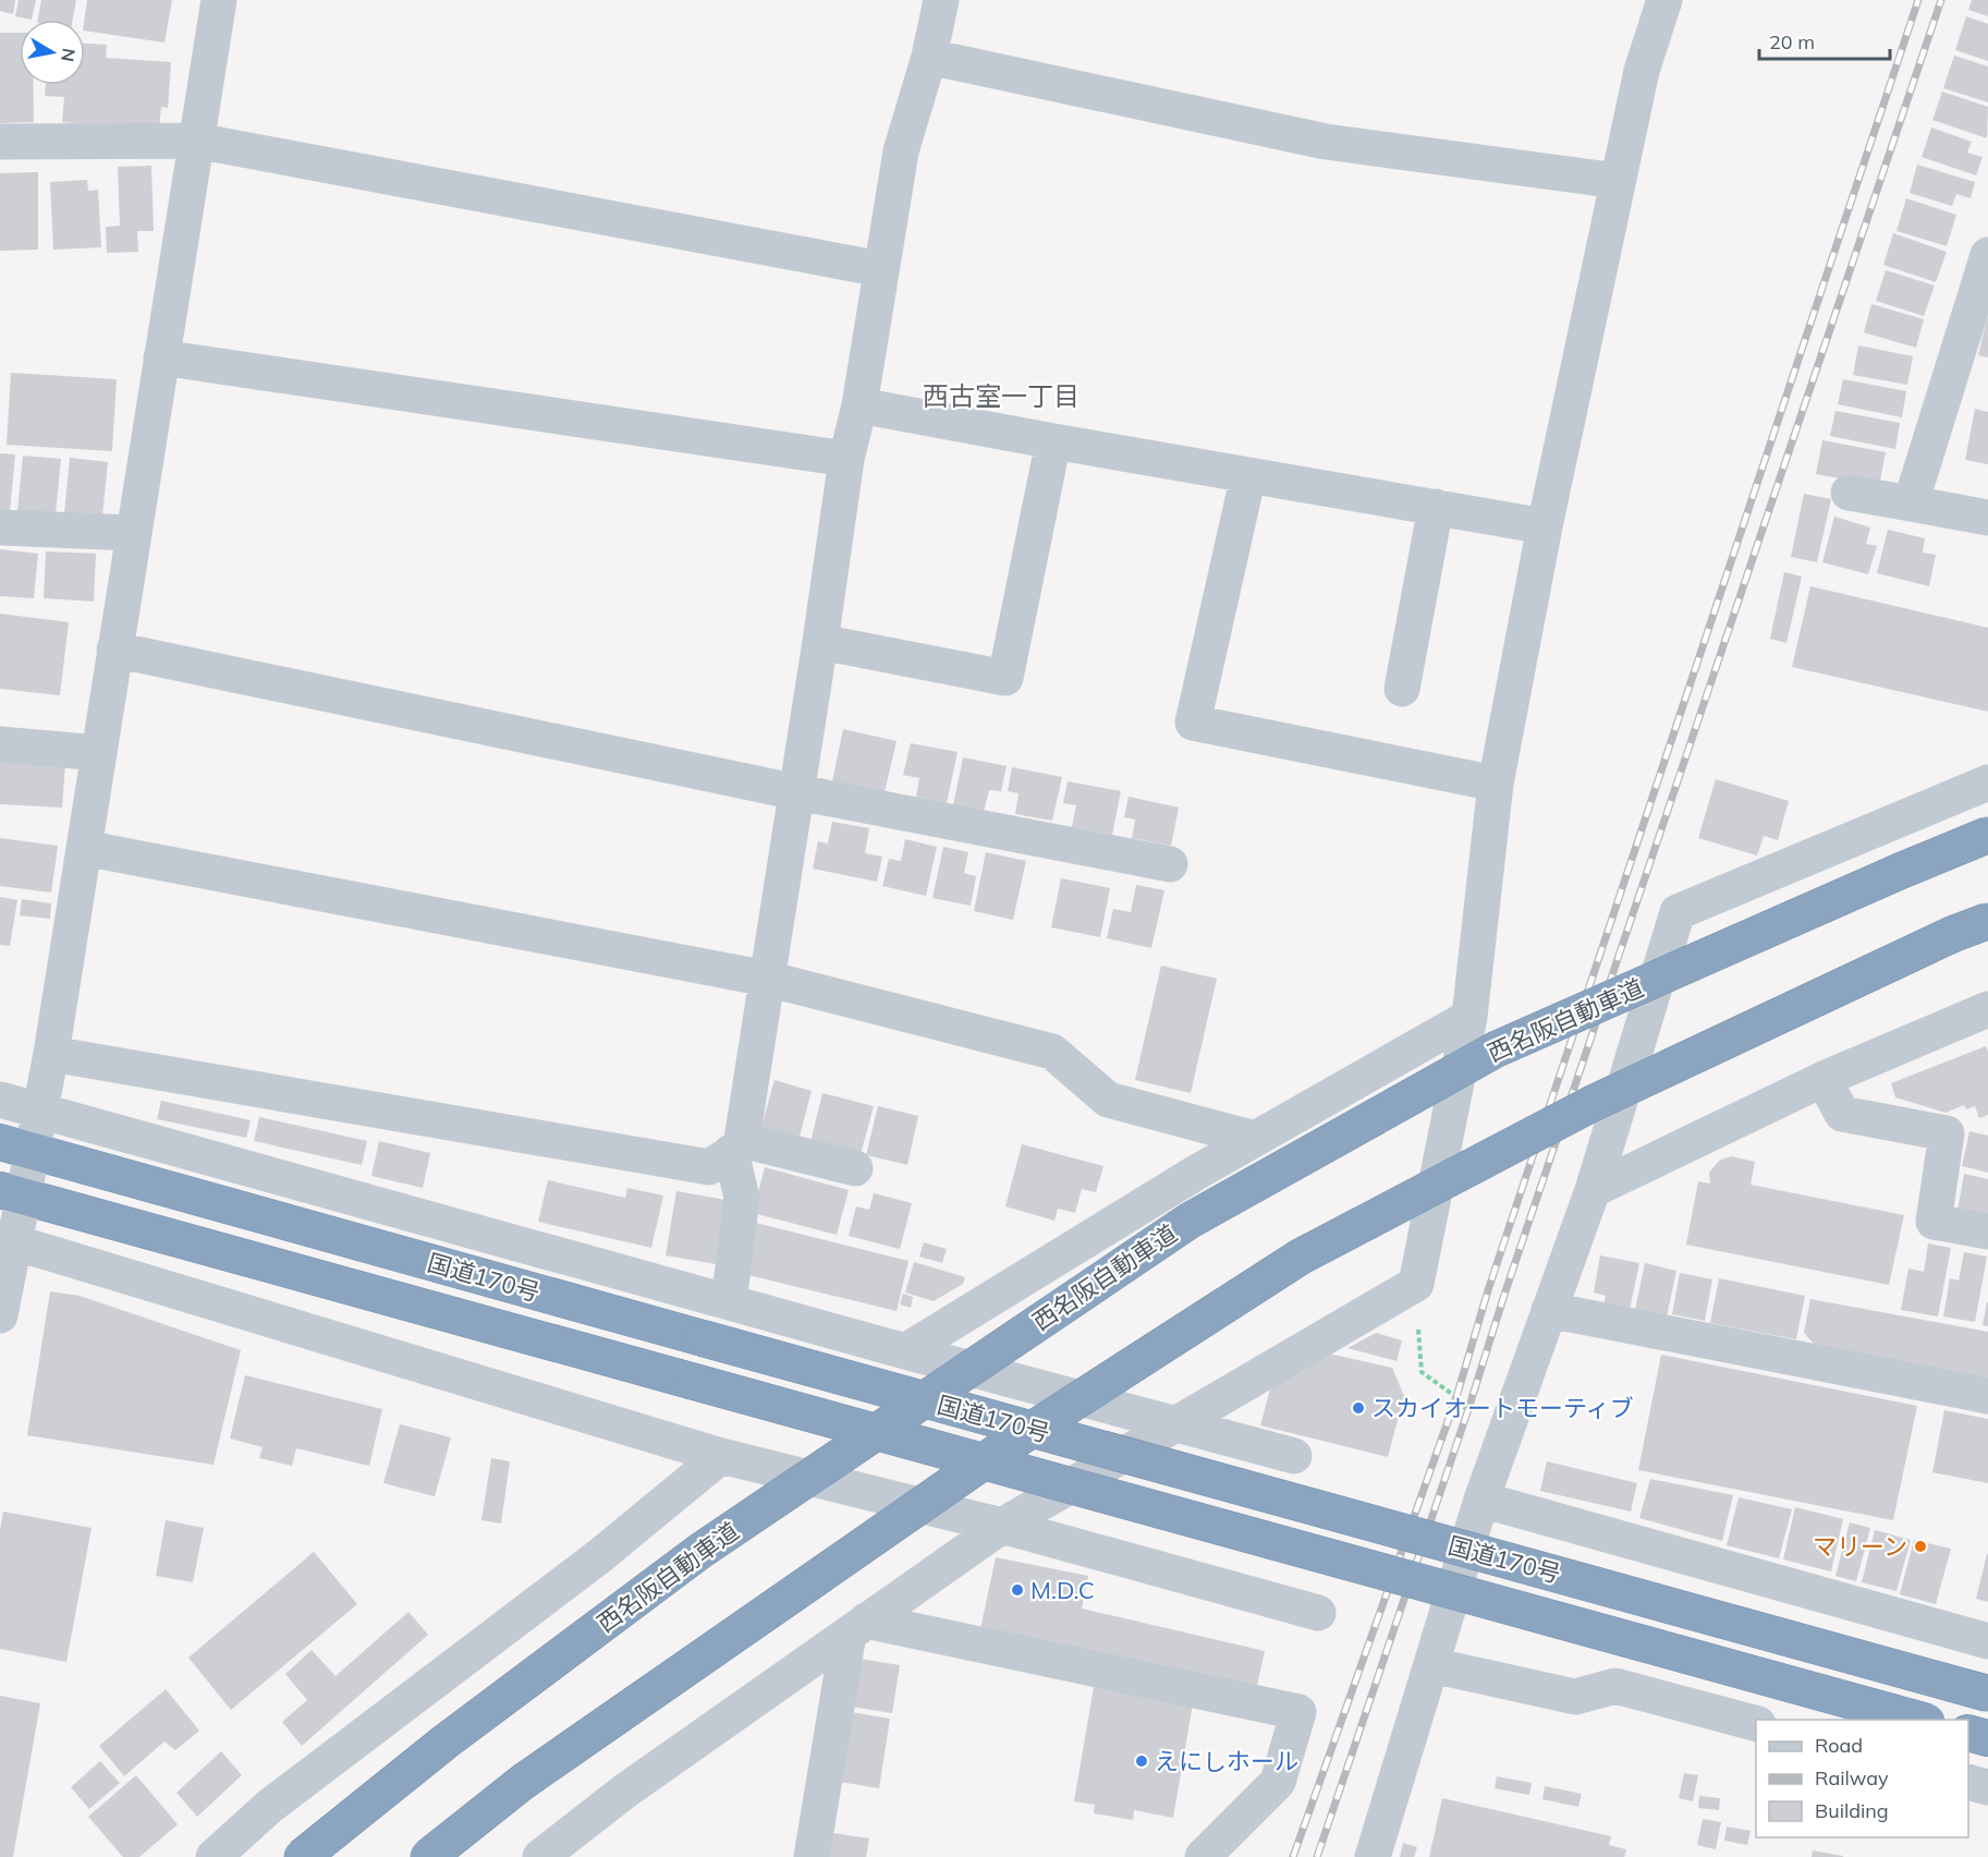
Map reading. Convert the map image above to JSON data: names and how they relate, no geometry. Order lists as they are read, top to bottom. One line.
{"streets":{"highway":["西名阪自動車道","国道170号"]},"districts":["西古室一丁目"],"places":["スカイオートモーティブ","マリーン","M.D.C","えにしホール"],"legend":["Road","Railway","Building"],"scale_bar":"20 m","north":"right"}
